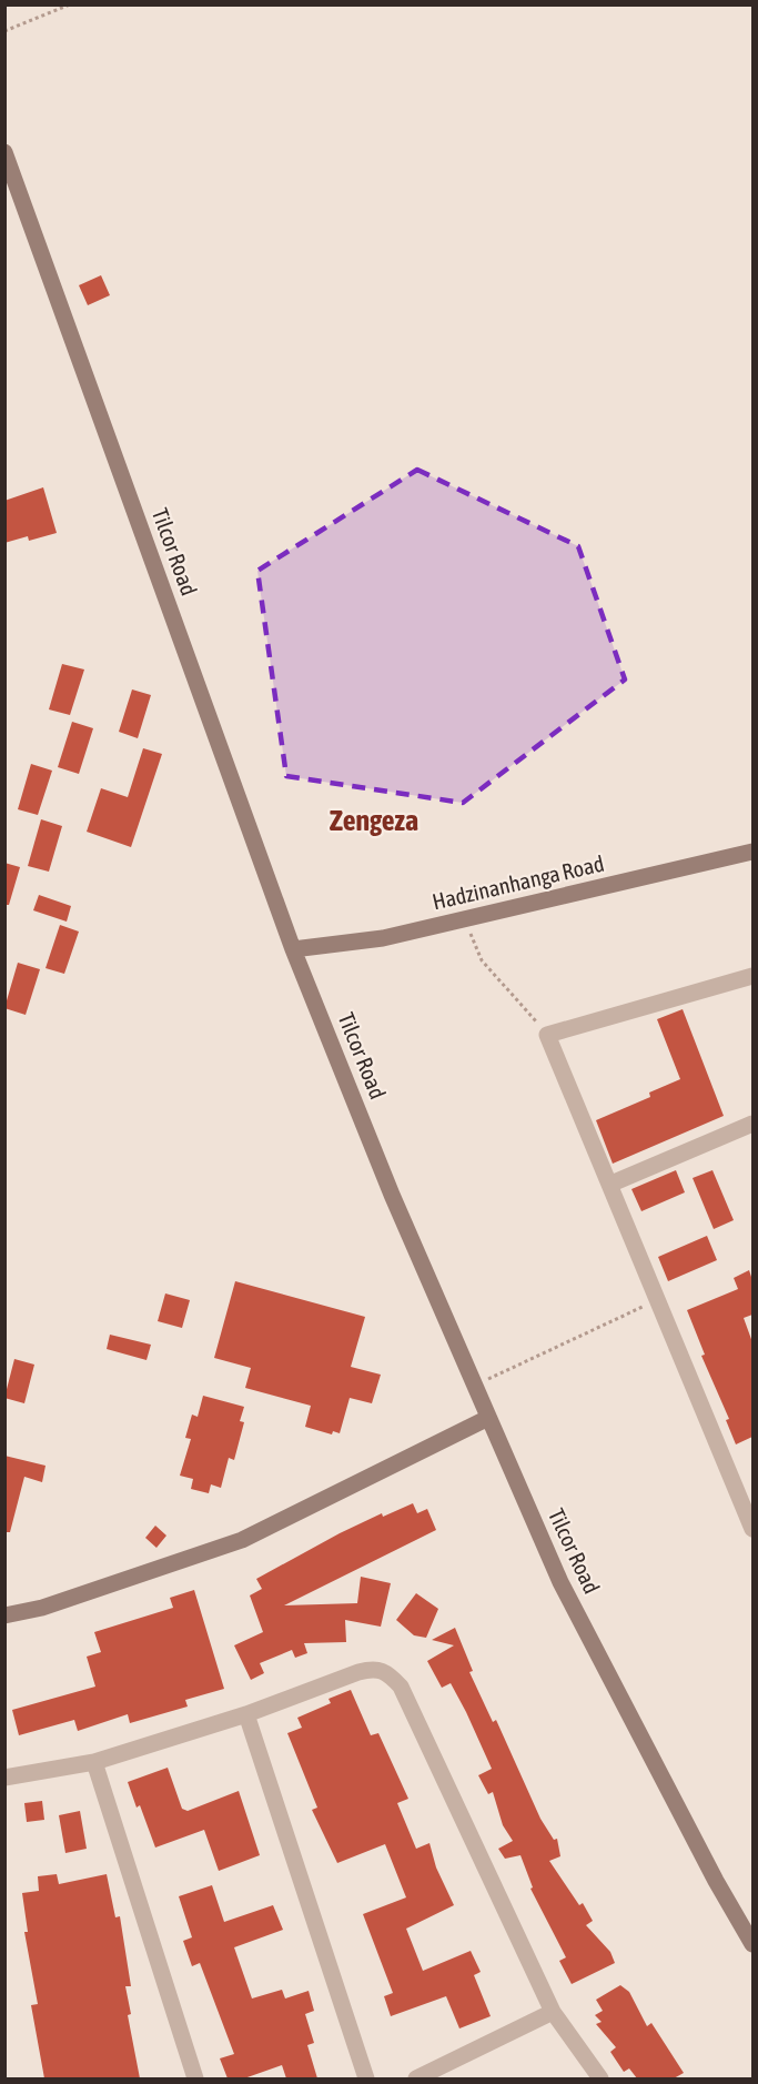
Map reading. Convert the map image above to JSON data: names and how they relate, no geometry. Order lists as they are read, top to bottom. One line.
{"streets":{"street":["Tilcor Road","Hadzinanhanga Road"]},"crossings":[["Tilcor Road","Hadzinanhanga Road"]],"districts":["Zengeza"]}
